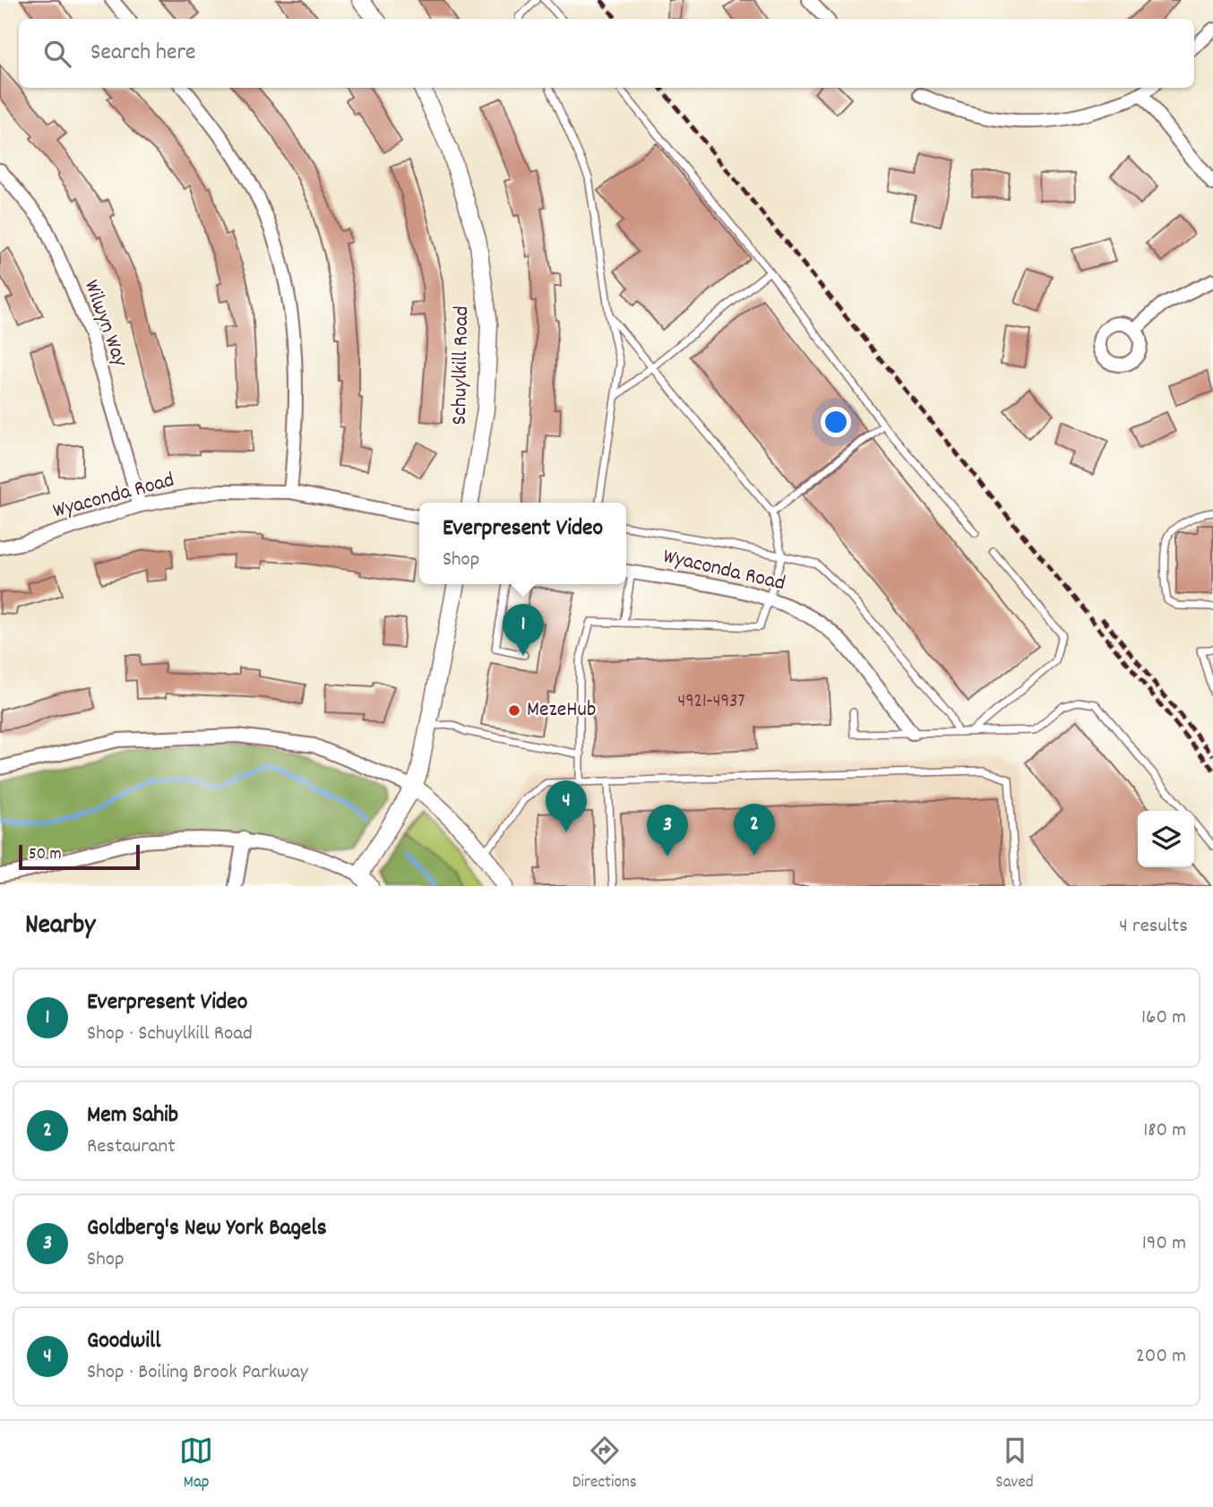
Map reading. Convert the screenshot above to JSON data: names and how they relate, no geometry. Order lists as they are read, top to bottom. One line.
{"streets":{"street":["Wilwyn Way","Schuylkill Road","Wyaconda Road"]},"crossings":[["Wilwyn Way","Wyaconda Road"]],"places":["MezeHub"],"house_numbers":["4921-4937"],"scale_bar":"50 m","page":{"search":"Search here","popup":["Everpresent Video","Shop"],"pins":["1","4","2","3"],"scale":"50 m","heading":["Nearby","4 results"],"list":[{"mark":"1","name":"Everpresent Video","note":"Shop · Schuylkill Road","value":"160 m"},{"mark":"2","name":"Mem Sahib","note":"Restaurant","value":"180 m"},{"mark":"3","name":"Goldberg's New York Bagels","note":"Shop","value":"190 m"},{"mark":"4","name":"Goodwill","note":"Shop · Boiling Brook Parkway","value":"200 m"}],"nav":["Map","Directions","Saved"]}}
